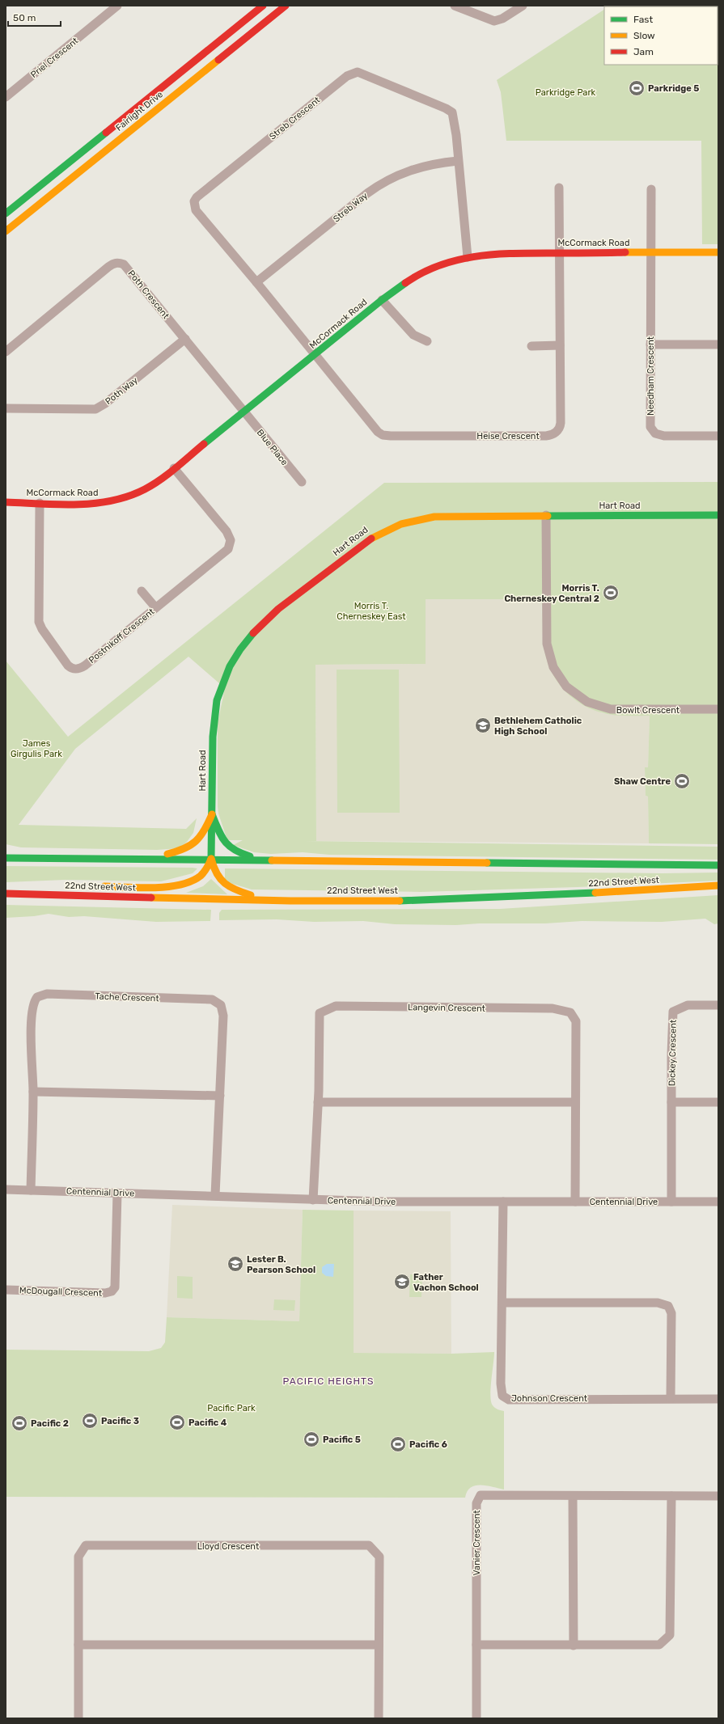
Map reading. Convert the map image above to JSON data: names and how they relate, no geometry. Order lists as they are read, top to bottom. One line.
{"streets":{"main road":["Fairlight Drive","McCormack Road","Hart Road","22nd Street West"],"street":["Priel Crescent","Streb Crescent","Streb Way","Poth Crescent","Needham Crescent","Poth Way","Heise Crescent","Blue Place","Postnikoff Crescent","Bowlt Crescent","Tache Crescent","Langevin Crescent","Dickey Crescent","Centennial Drive","McDougall Crescent","Johnson Crescent","Vanier Crescent","Lloyd Crescent"]},"crossings":[["Streb Crescent","Streb Way"],["Streb Crescent","McCormack Road"],["Streb Crescent","Heise Crescent"],["McCormack Road","Poth Crescent"],["McCormack Road","Needham Crescent"],["McCormack Road","Heise Crescent"],["McCormack Road","Blue Place"],["McCormack Road","Postnikoff Crescent"],["Poth Crescent","Poth Way"],["Poth Crescent","Blue Place"],["Hart Road","Bowlt Crescent"],["Hart Road","22nd Street West"],["Tache Crescent","Centennial Drive"],["Langevin Crescent","Centennial Drive"],["Dickey Crescent","Centennial Drive"],["Centennial Drive","McDougall Crescent"],["Centennial Drive","Johnson Crescent"]],"districts":["PACIFIC HEIGHTS"],"parks":["Parkridge Park","Morris T. Cherneskey East","James Girgulis Park","Pacific Park"],"places":{"sports":["Parkridge 5","Morris T. Cherneskey Central 2","Shaw Centre","Pacific 3","Pacific 4","Pacific 2","Pacific 5","Pacific 6"],"school or university":["Bethlehem Catholic High School","Lester B. Pearson School","Father Vachon School"]},"legend":["Fast","Slow","Jam"],"scale_bar":"50 m"}
